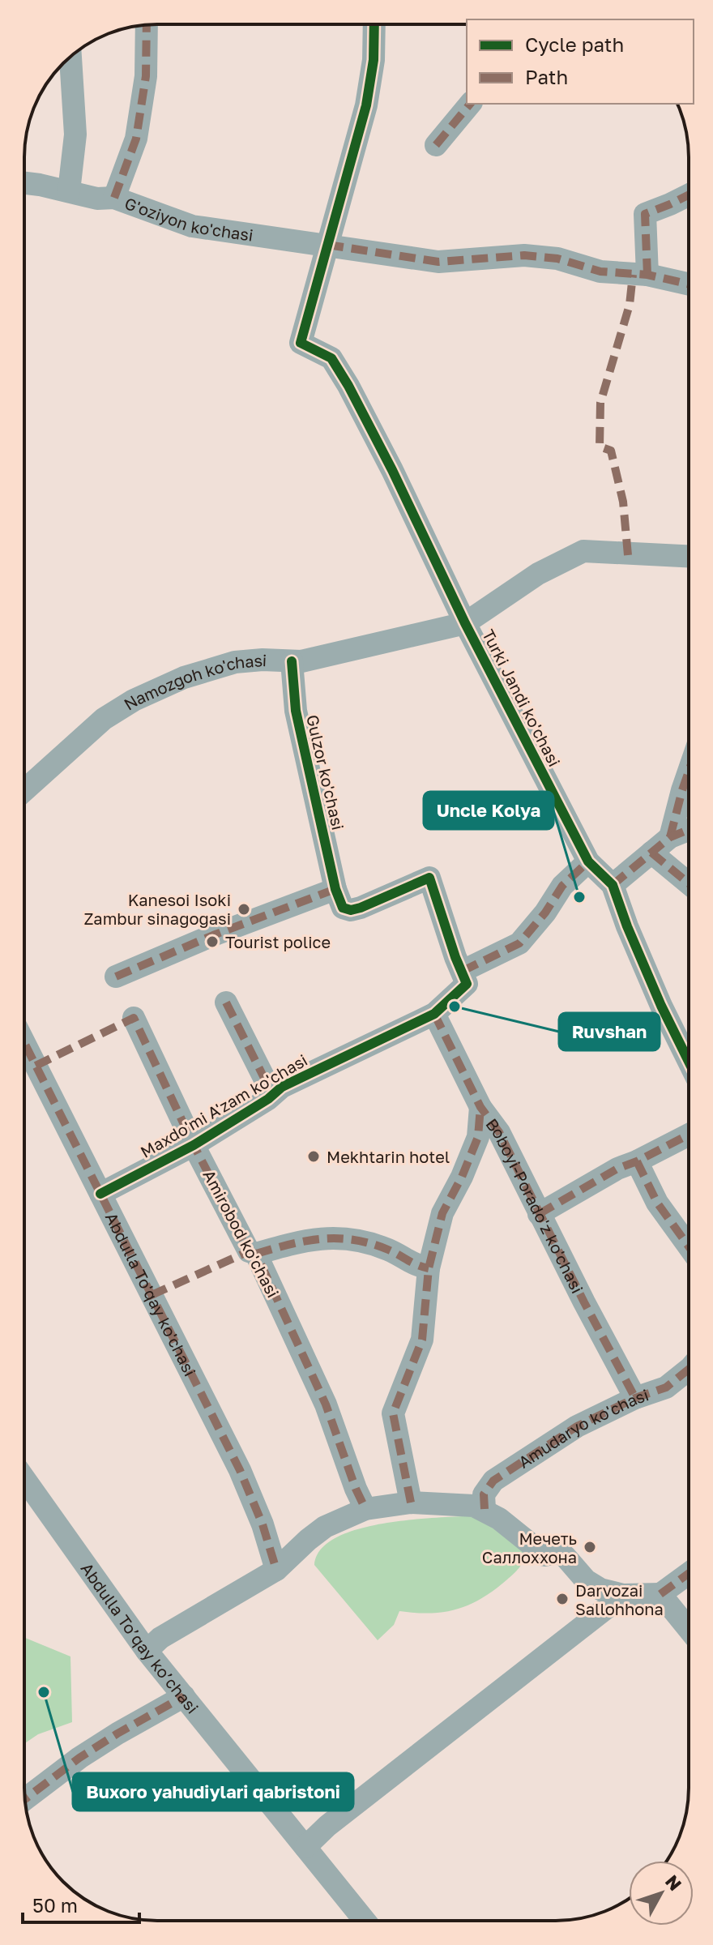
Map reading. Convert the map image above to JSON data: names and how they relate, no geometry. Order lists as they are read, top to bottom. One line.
{"streets":{"street":["G'oziyon ko'chasi","Namozgoh ko'chasi","Turki Jandi ko'chasi","Gulzor ko'chasi","Maxdo'mi A'zam ko'chasi","Boboyi-Porado'z ko'chasi","Amirobod ko'chasi","Abdulla To'qay ko'chasi","Amudaryo ko'chasi","Abdulla To’qay ko’chasi"]},"crossings":[["G'oziyon ko'chasi","Turki Jandi ko'chasi"],["Namozgoh ko'chasi","Turki Jandi ko'chasi"],["Namozgoh ko'chasi","Gulzor ko'chasi"],["Maxdo'mi A'zam ko'chasi","Boboyi-Porado'z ko'chasi"],["Maxdo'mi A'zam ko'chasi","Amirobod ko'chasi"],["Maxdo'mi A'zam ko'chasi","Abdulla To'qay ko'chasi"],["Boboyi-Porado'z ko'chasi","Amudaryo ko'chasi"]],"places":["Uncle Kolya","Kanesoi Isoki Zambur sinagogasi","Tourist police","Ruvshan","Mekhtarin hotel","Мечеть Саллоххона","Darvozai Sallohhona","Buxoro yahudiylari qabristoni"],"legend":["Cycle path","Path"],"scale_bar":"50 m","north":"top right"}
